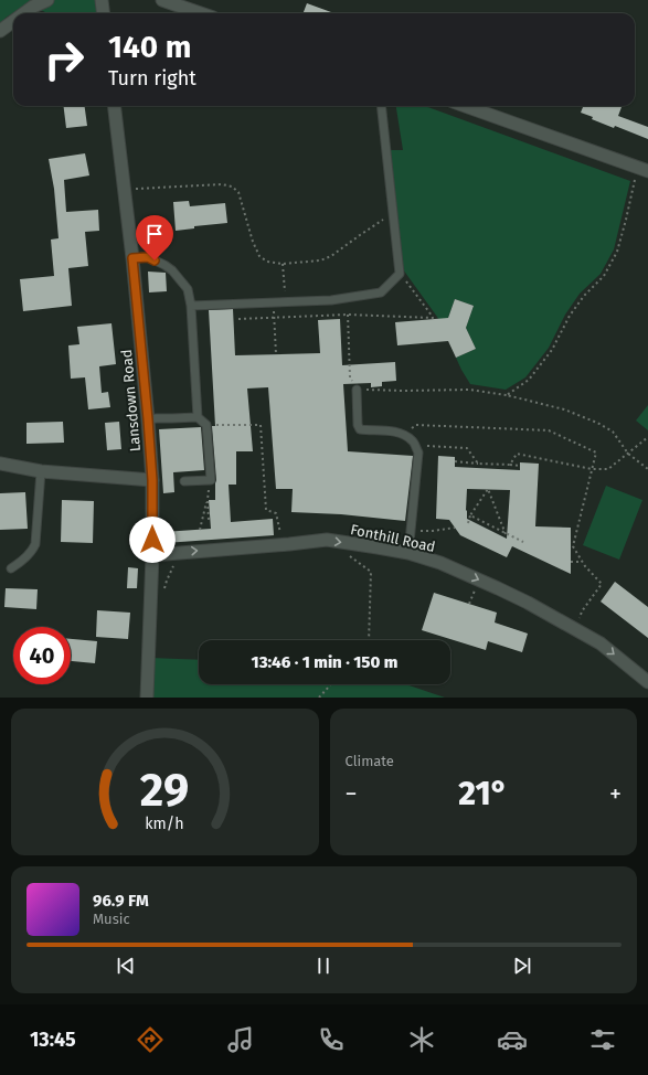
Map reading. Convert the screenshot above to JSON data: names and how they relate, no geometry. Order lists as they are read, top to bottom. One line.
{"streets":{"street":["Lansdown Road","Fonthill Road"]},"crossings":[["Lansdown Road","Fonthill Road"]],"one_way":["Fonthill Road"],"page":{"turn":["140 m","Turn right"],"limit":"40","trip":"13:46 · 1 min · 150 m","tile":"Climate","heat":["−","21°","+"],"song":["96.9 FM","Music"],"tabs":"13:45","gauge":["29","km/h"]}}
